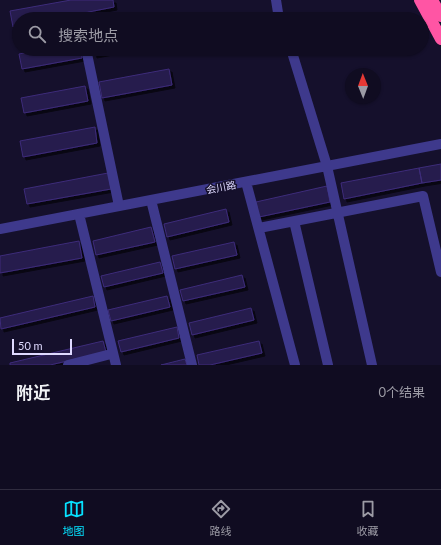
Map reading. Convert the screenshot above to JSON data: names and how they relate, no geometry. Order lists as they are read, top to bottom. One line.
{"streets":{"street":["会川路"]},"scale_bar":"50 m","north":"top","page":{"search":"搜索地点","scale":"50 m","heading":["附近","0个结果"],"nav":["地图","路线","收藏"]}}
